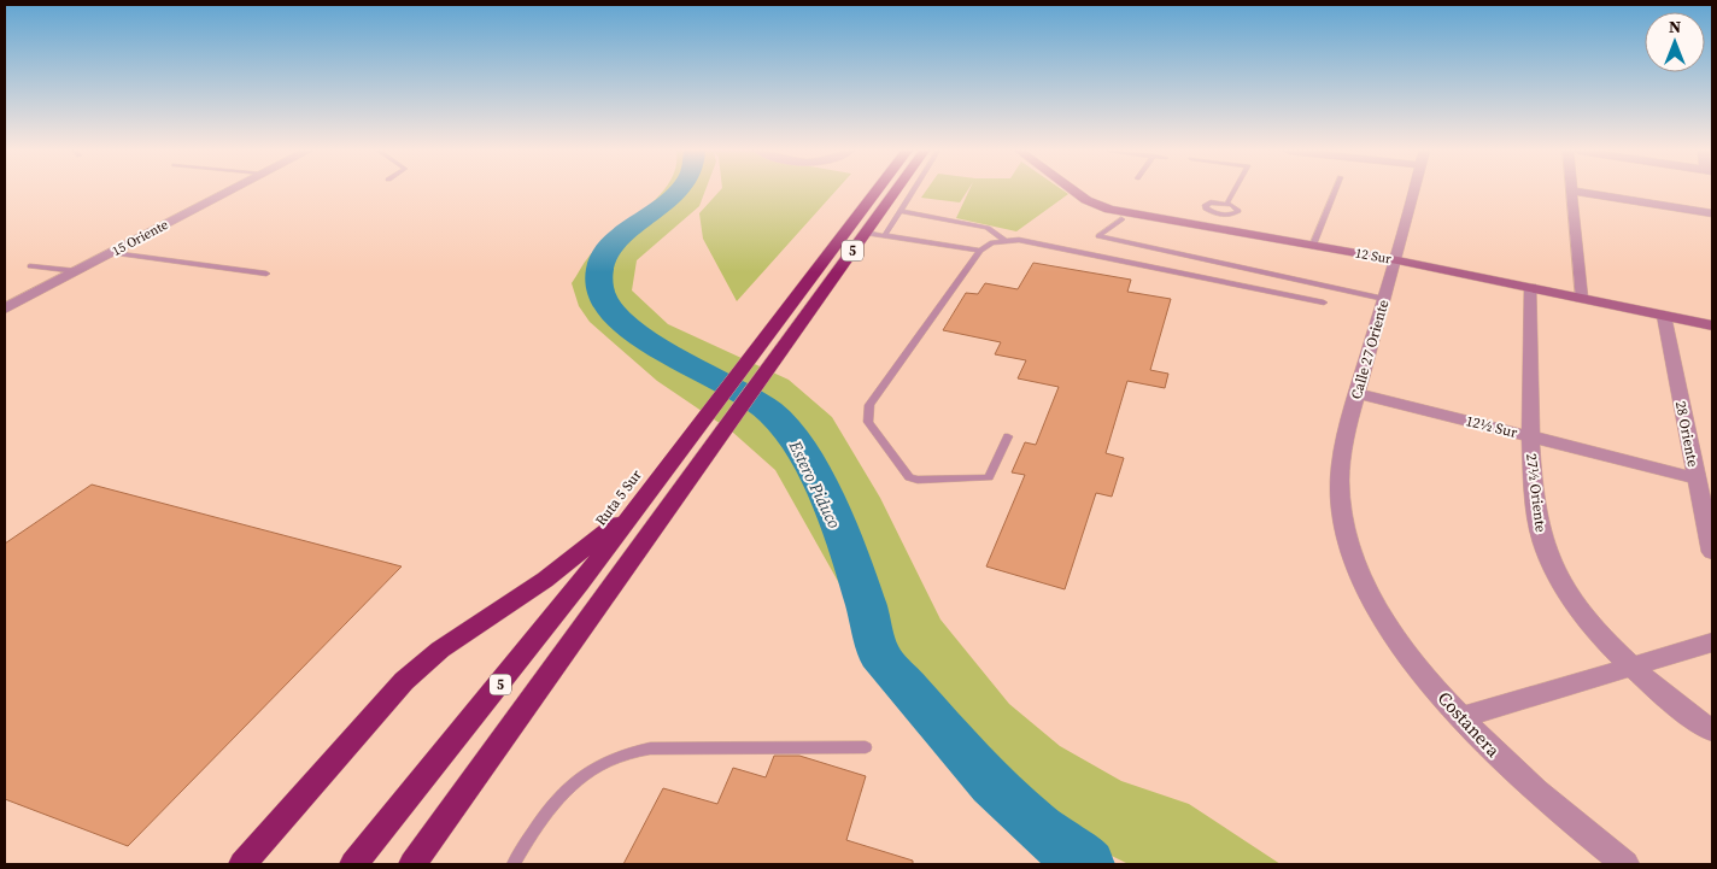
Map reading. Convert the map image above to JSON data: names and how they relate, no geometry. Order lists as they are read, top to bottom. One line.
{"streets":{"highway":["5","Ruta 5 Sur"],"street":["15 Oriente","12 Sur","Calle 27 Oriente","12½ Sur","28 Oriente","27½ Oriente","Costanera"]},"crossings":[["12 Sur","Calle 27 Oriente"],["12 Sur","28 Oriente"],["12 Sur","27½ Oriente"],["Calle 27 Oriente","12½ Sur"],["Calle 27 Oriente","Costanera"],["12½ Sur","28 Oriente"],["12½ Sur","27½ Oriente"]],"water":["Estero Piduco"],"north":"top"}
